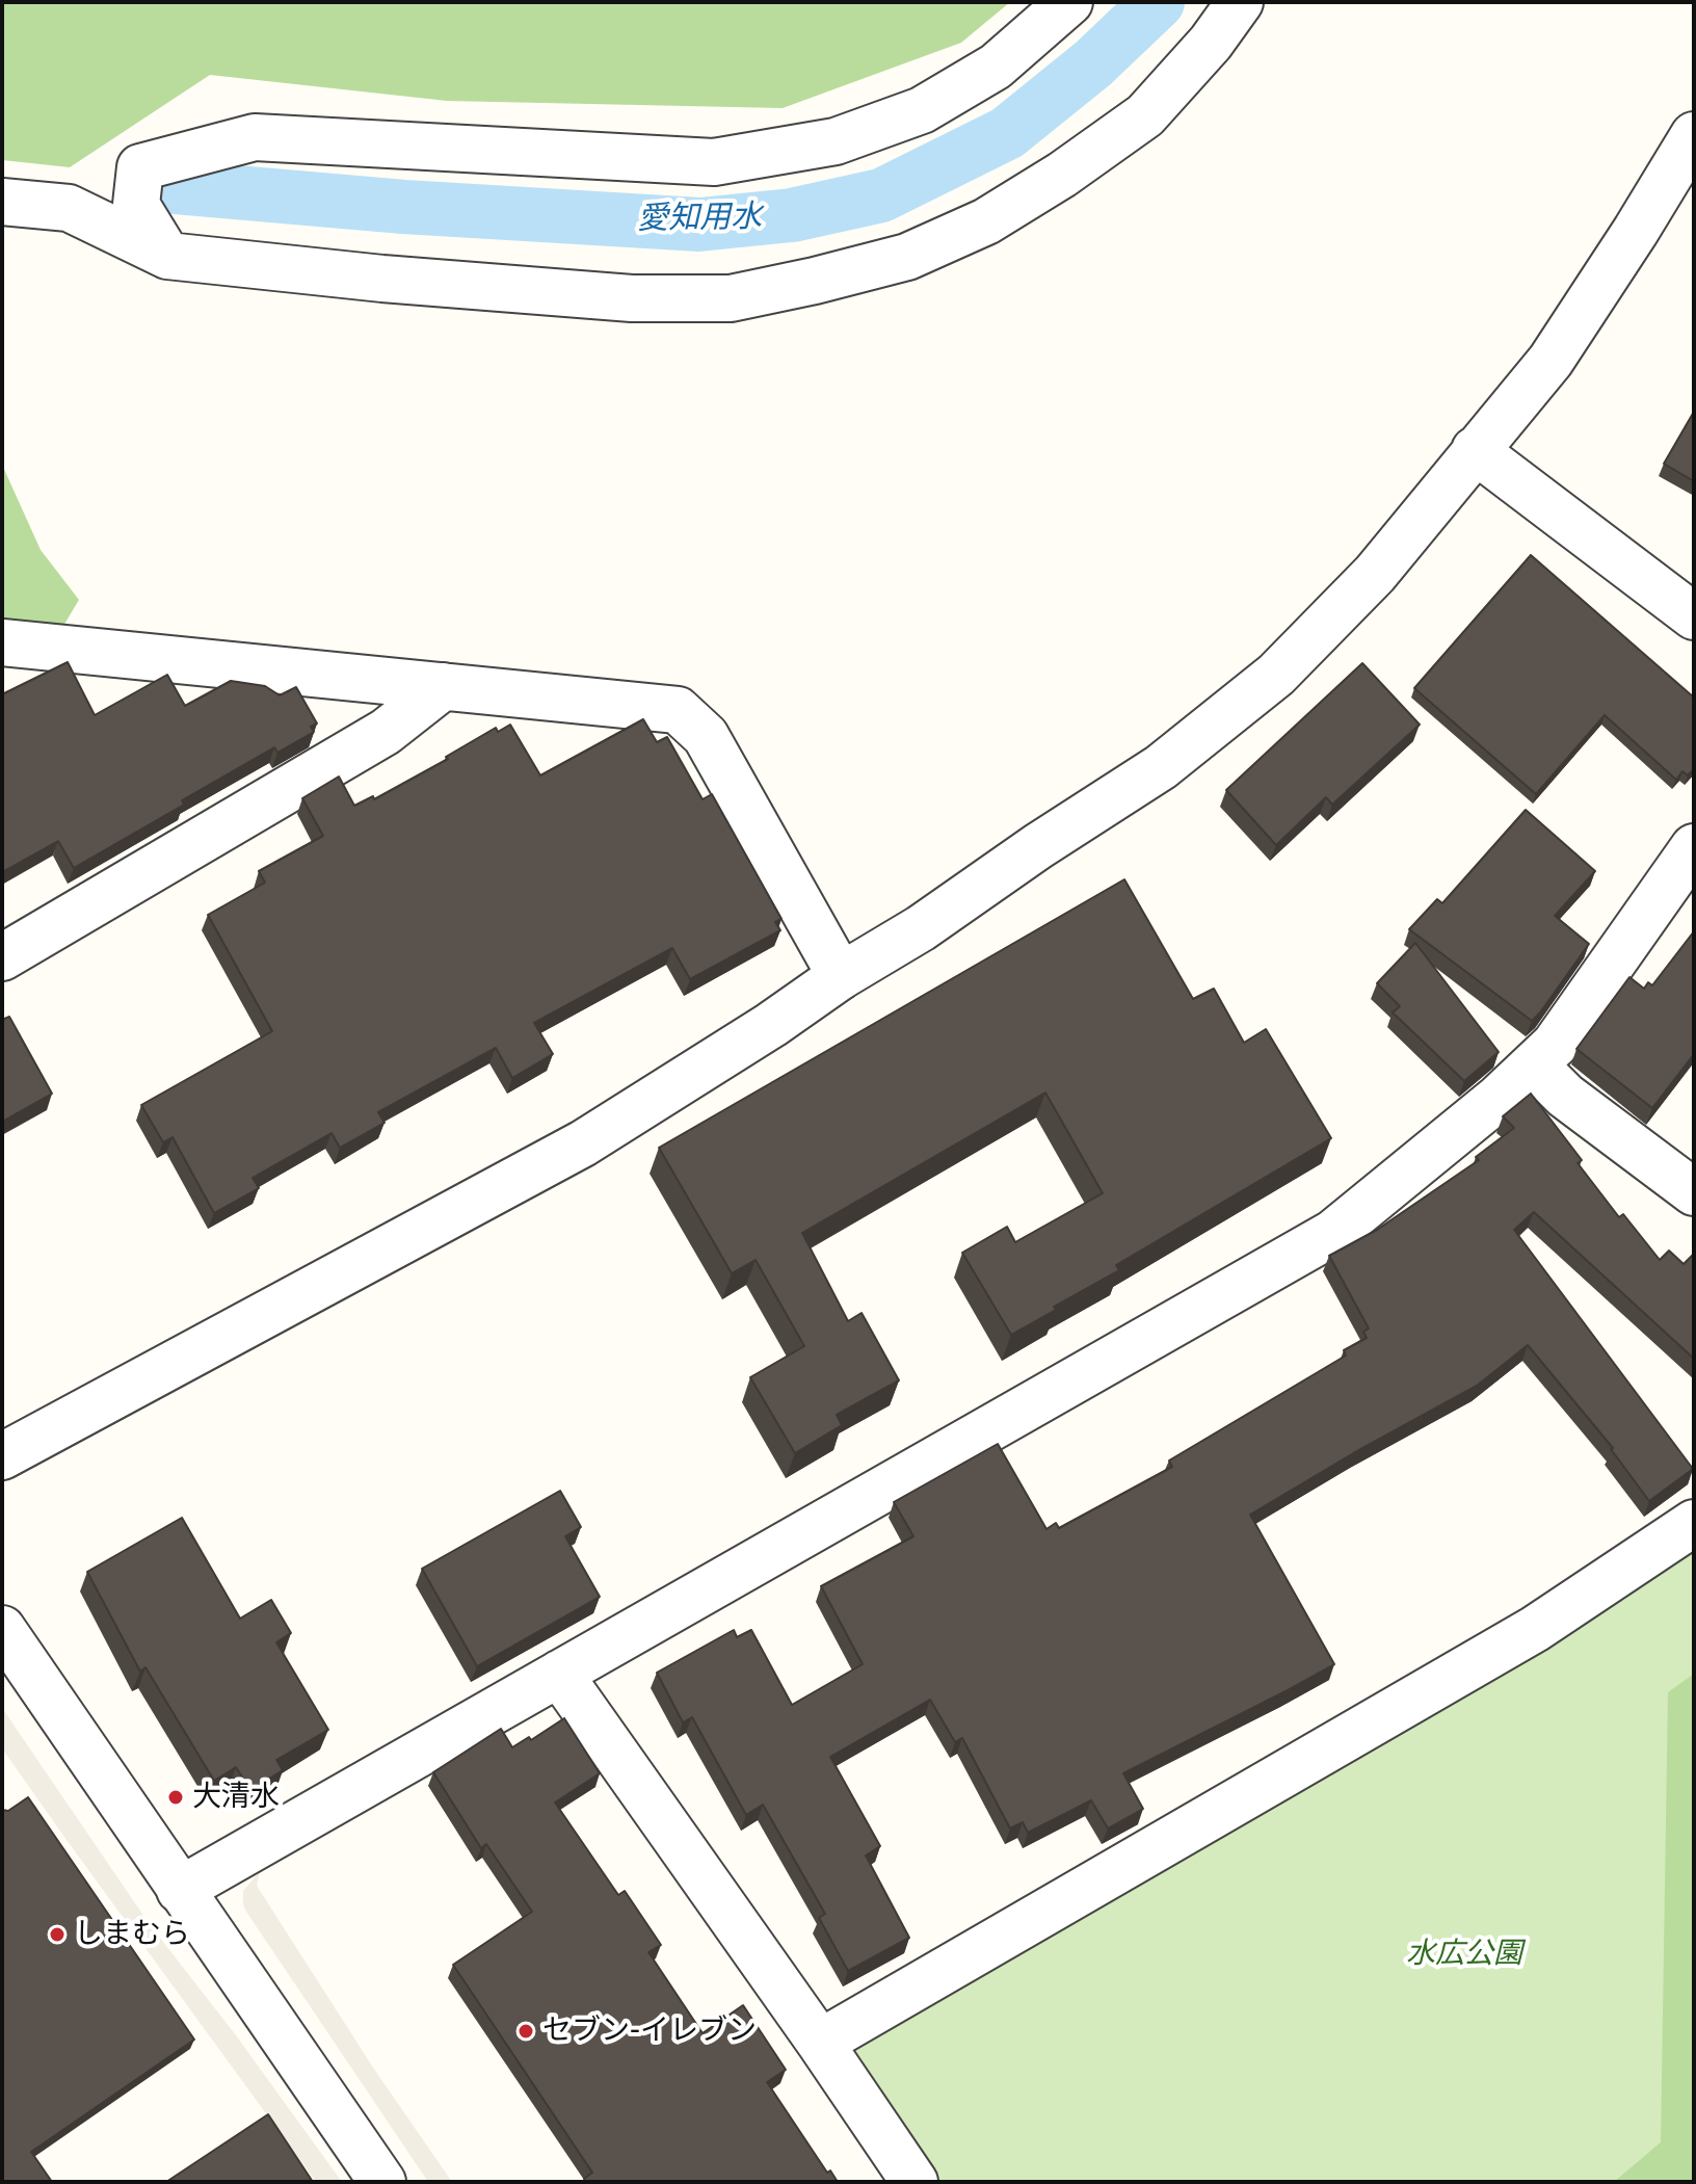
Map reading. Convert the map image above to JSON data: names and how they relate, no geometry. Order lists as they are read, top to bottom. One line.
{"water":["愛知用水"],"parks":["水広公園"],"places":["大清水","しまむら","セブン-イレブン"]}
